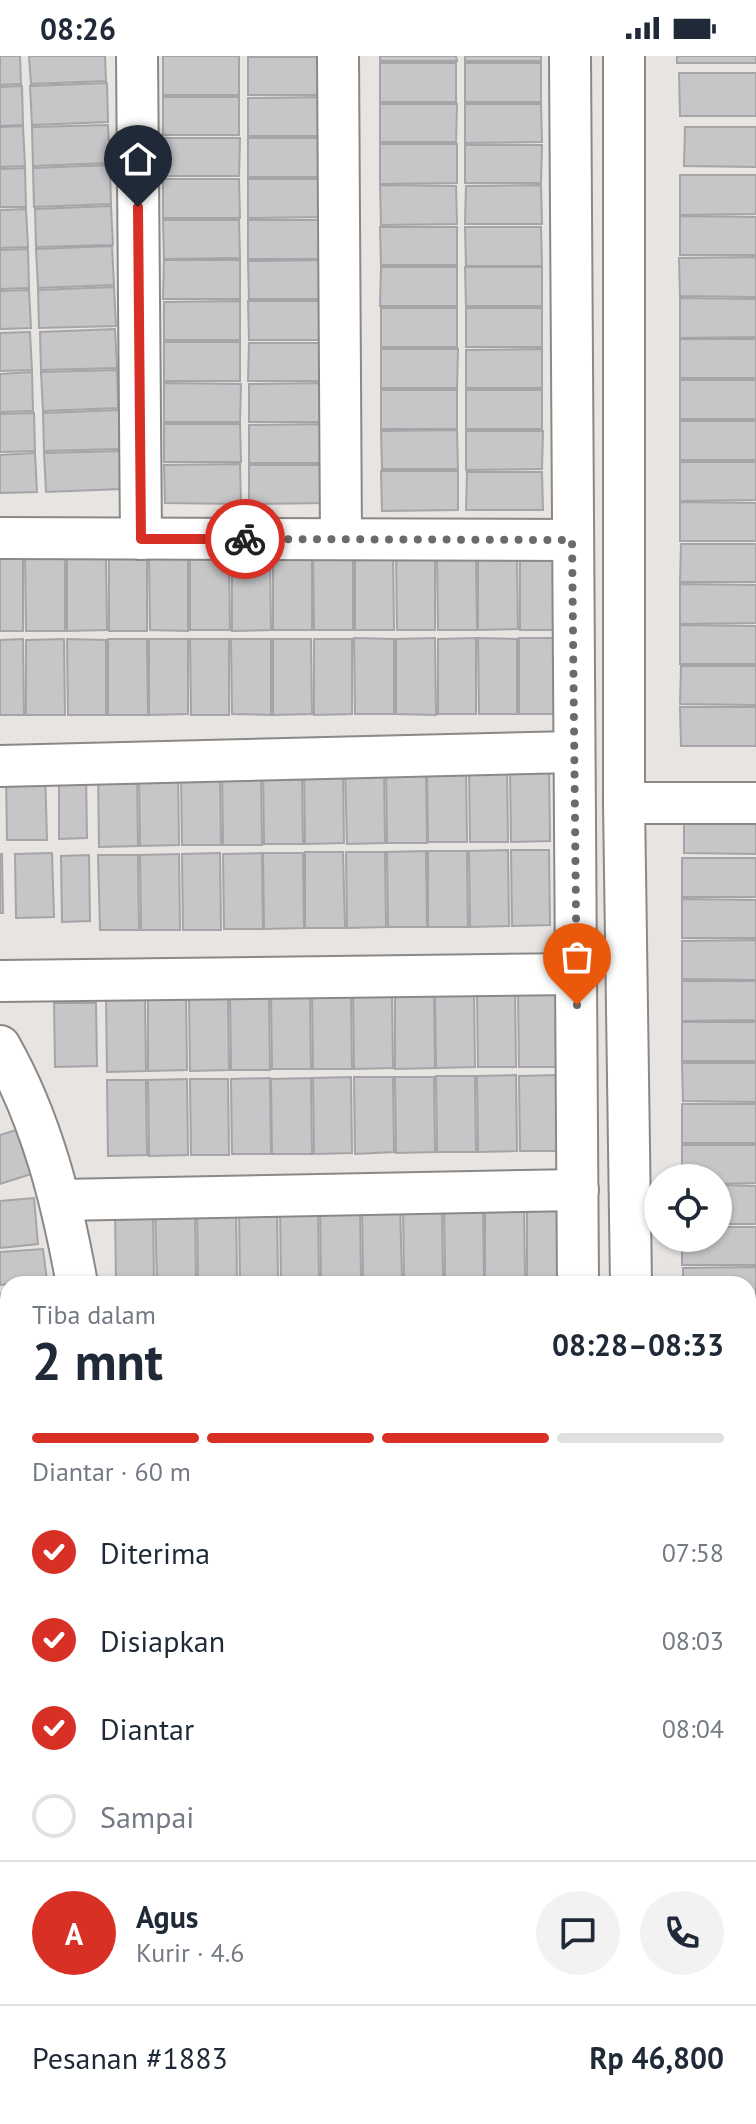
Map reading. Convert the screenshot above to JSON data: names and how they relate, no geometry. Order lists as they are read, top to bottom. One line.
{"page":{"status":"08:26","heading":["2 mnt","Tiba dalam","08:28–08:33"],"panel":["Agus","Kurir · 4.6","Pesanan #1883","Rp 46,800"],"bar":"Diantar · 60 m","list":[["Diterima","07:58"],["Disiapkan","08:03"],["Diantar","08:04"],"Sampai"],"round":"A"}}
